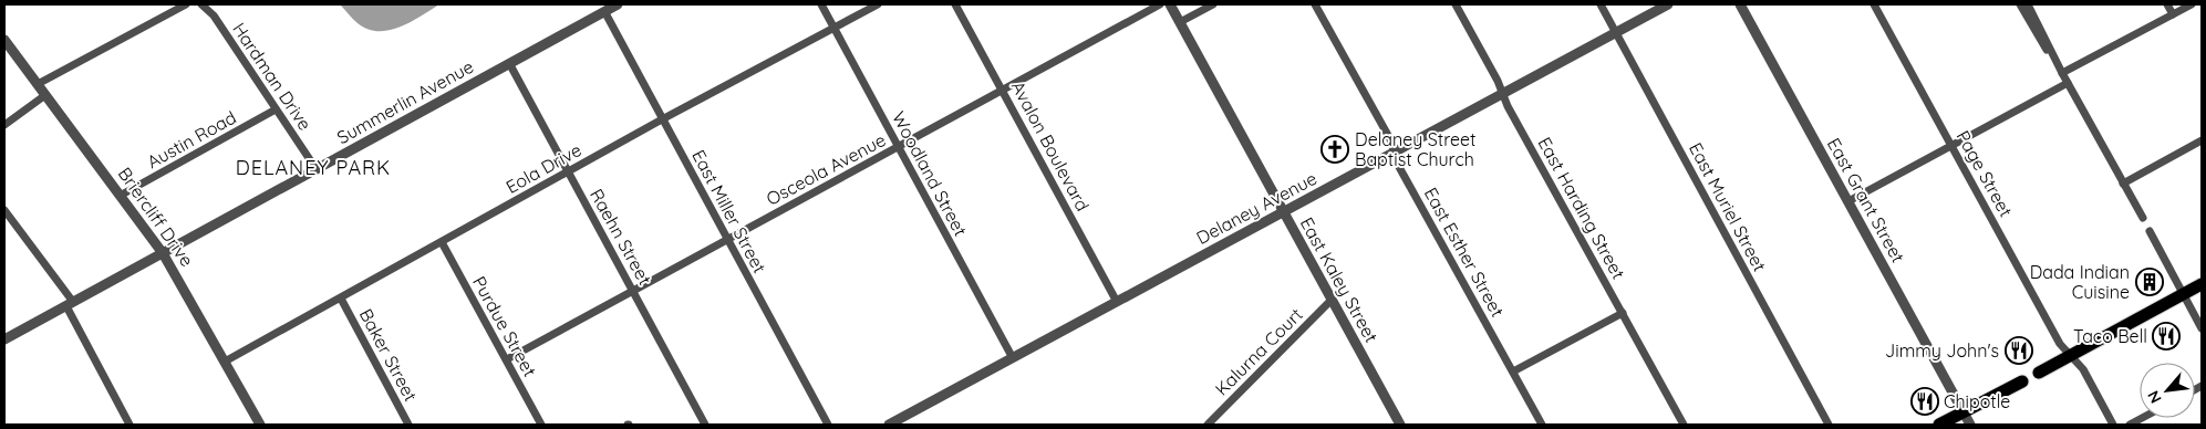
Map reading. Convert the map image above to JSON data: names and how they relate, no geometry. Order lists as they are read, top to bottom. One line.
{"streets":{"street":["Hardman Drive","Summerlin Avenue","Austin Road","Avalon Boulevard","Eola Drive","Osceola Avenue","Woodland Street","Page Street","East Grant Street","East Muriel Street","Delaney Avenue","East Harding Street","East Miller Street","Briercliff Drive","Raehn Street","East Esther Street","East Kaley Street","Purdue Street","Kalurna Court","Baker Street"]},"crossings":[["Hardman Drive","Summerlin Avenue"],["Hardman Drive","Austin Road"],["Summerlin Avenue","East Miller Street"],["Summerlin Avenue","Briercliff Drive"],["Summerlin Avenue","Raehn Street"],["Austin Road","Briercliff Drive"],["Avalon Boulevard","Osceola Avenue"],["Avalon Boulevard","Delaney Avenue"],["Eola Drive","Woodland Street"],["Eola Drive","East Miller Street"],["Eola Drive","Briercliff Drive"],["Eola Drive","Raehn Street"],["Eola Drive","Purdue Street"],["Eola Drive","Baker Street"],["Osceola Avenue","Woodland Street"],["Osceola Avenue","East Miller Street"],["Osceola Avenue","Raehn Street"],["Osceola Avenue","Purdue Street"],["Woodland Street","Delaney Avenue"],["East Muriel Street","Delaney Avenue"],["Delaney Avenue","East Harding Street"],["Delaney Avenue","East Esther Street"],["Delaney Avenue","East Kaley Street"],["East Kaley Street","Kalurna Court"]],"districts":["DELANEY PARK"],"places":{"church":["Delaney Street Baptist Church"],"building":["Dada Indian Cuisine"],"restaurant":["Taco Bell","Jimmy John's","Chipotle"]},"north":"bottom left"}
